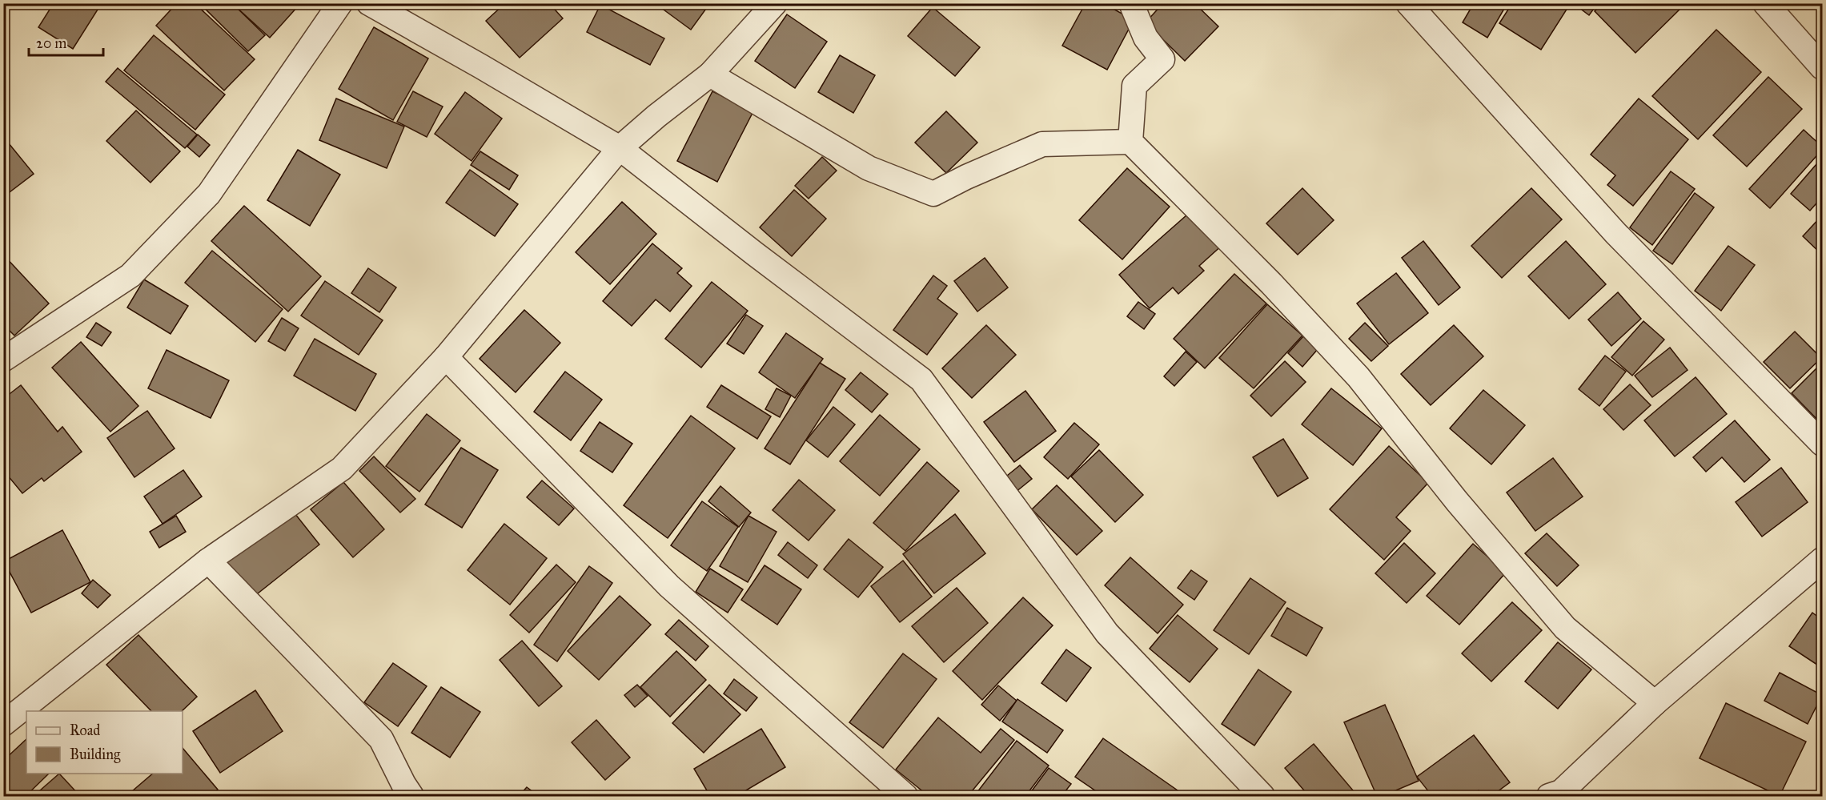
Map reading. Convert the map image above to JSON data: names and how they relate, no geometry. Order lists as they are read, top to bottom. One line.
{"legend":["Road","Building"],"scale_bar":"20 m"}
